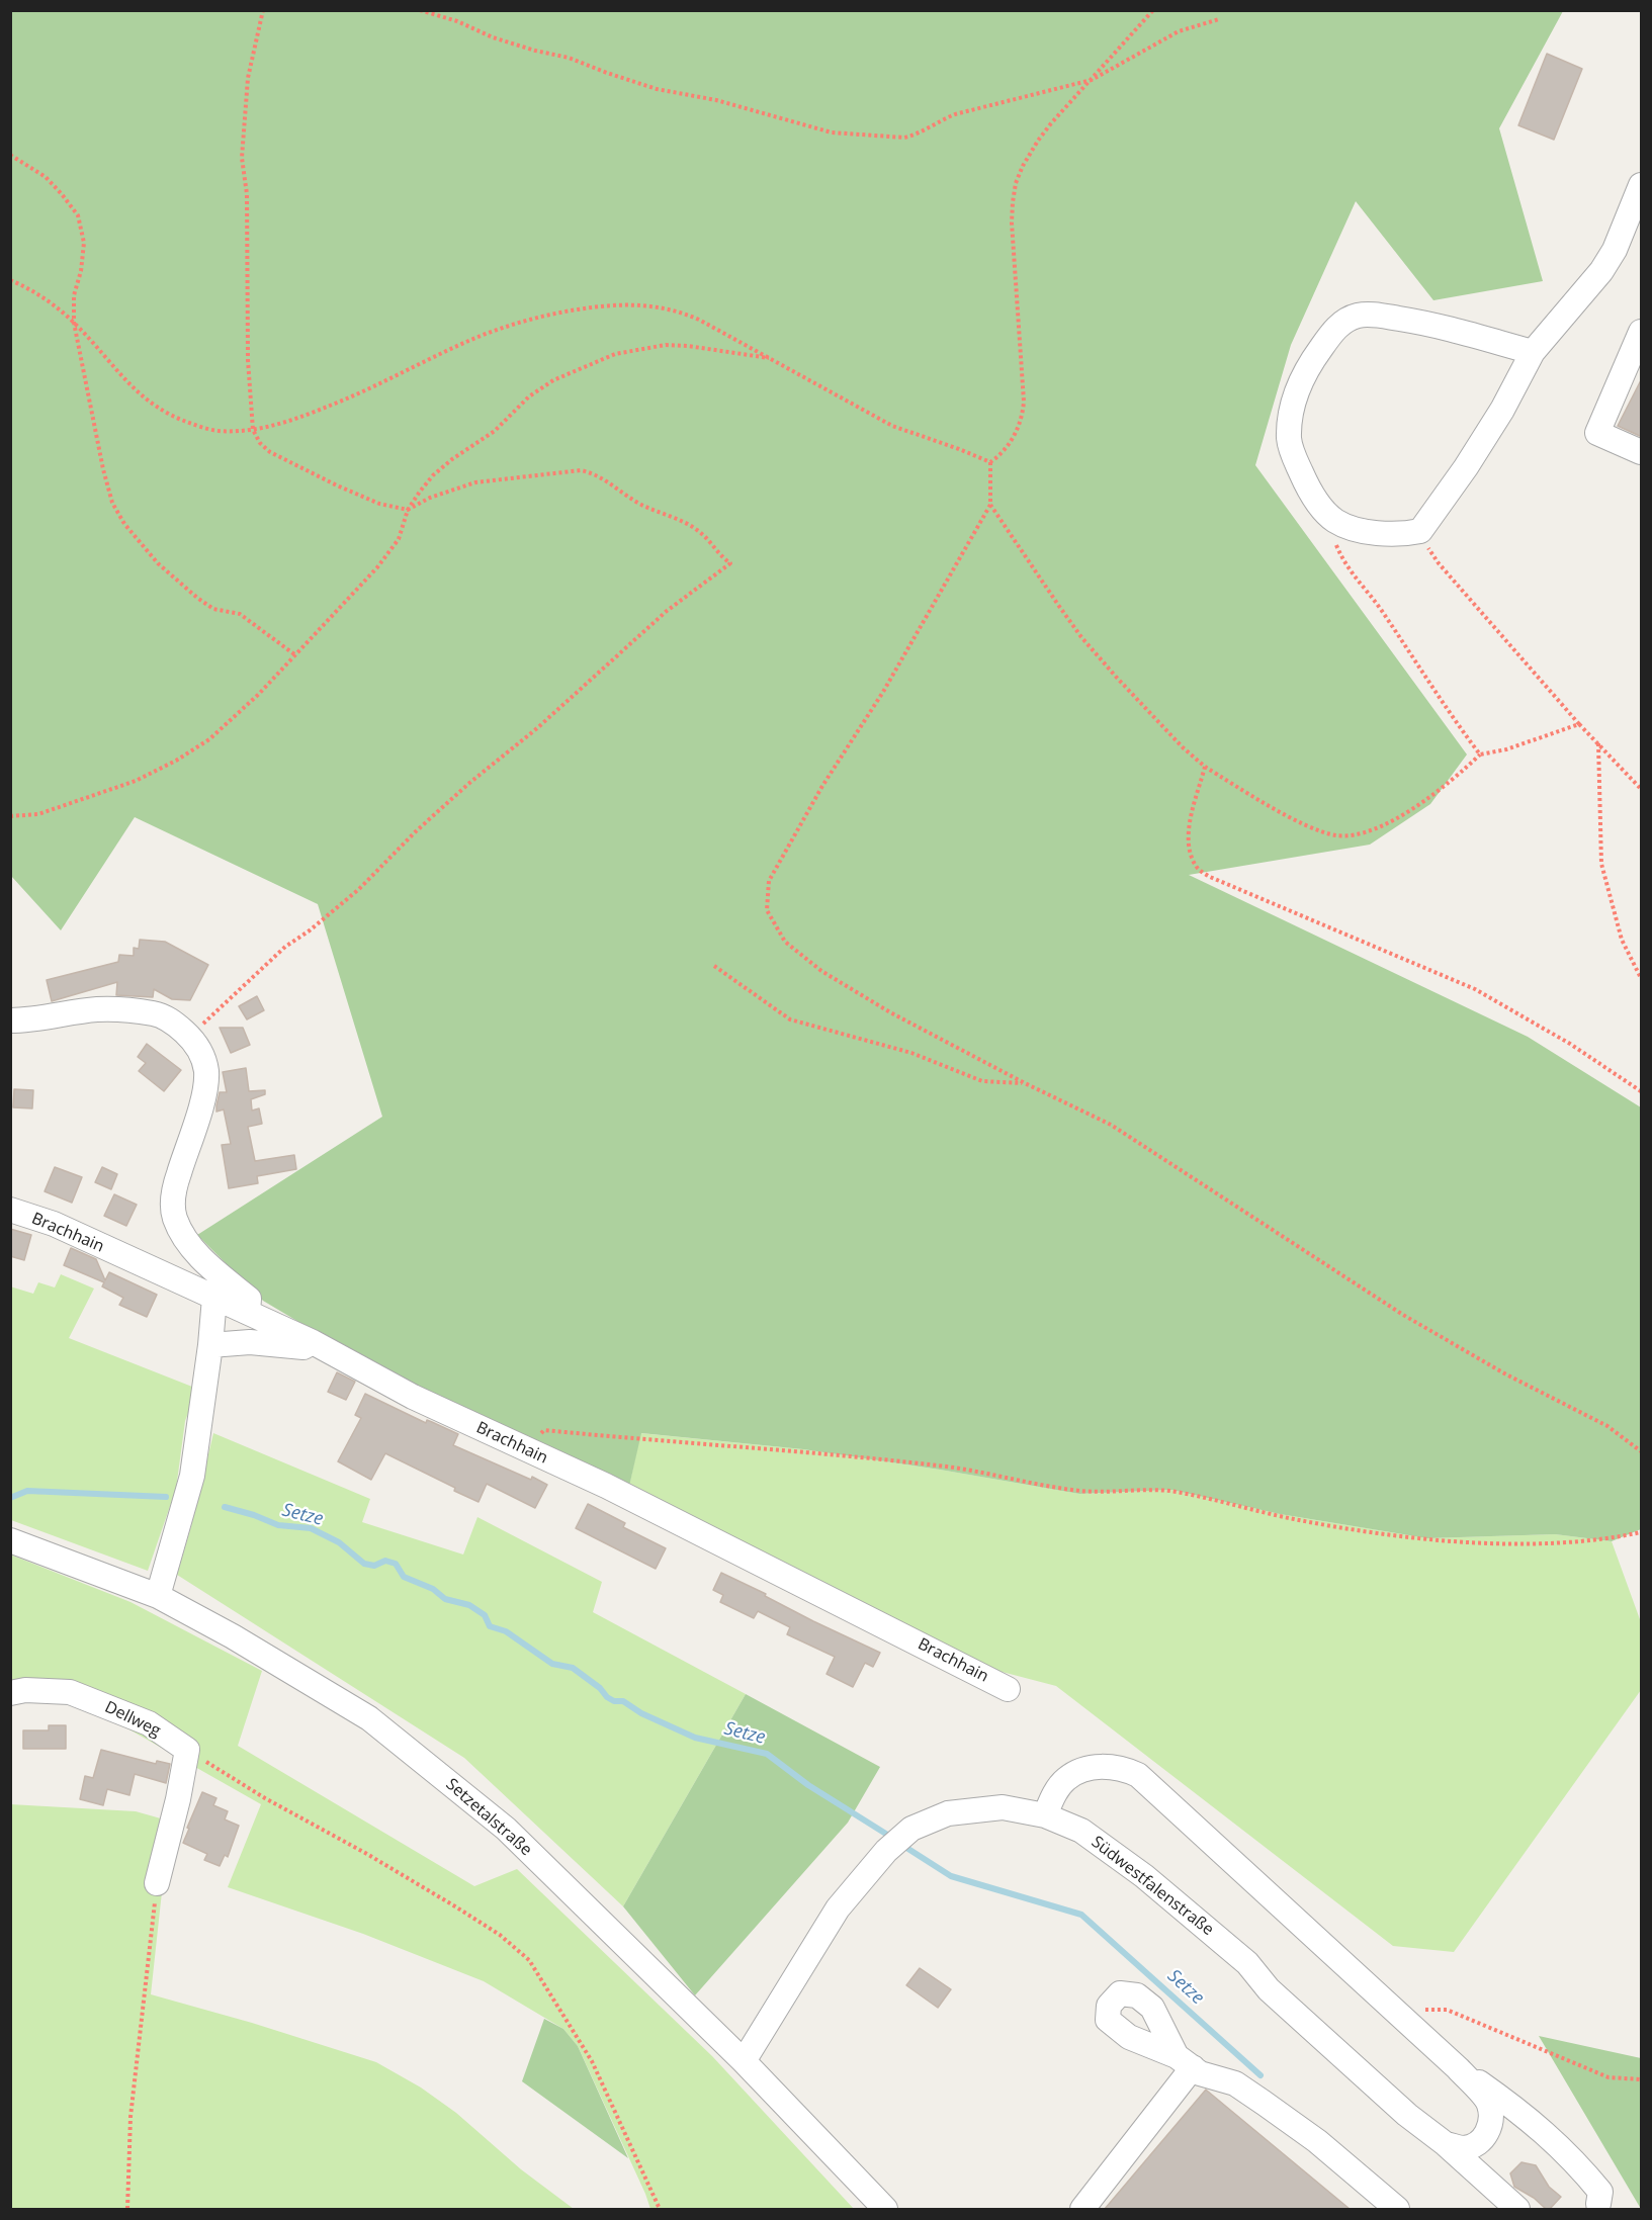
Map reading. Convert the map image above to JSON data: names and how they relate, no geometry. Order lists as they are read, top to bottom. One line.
{"streets":{"street":["Brachhain","Dellweg","Setzetalstraße","Südwestfalenstraße"]},"crossings":[["Setzetalstraße","Südwestfalenstraße"]],"water":["Setze"]}
